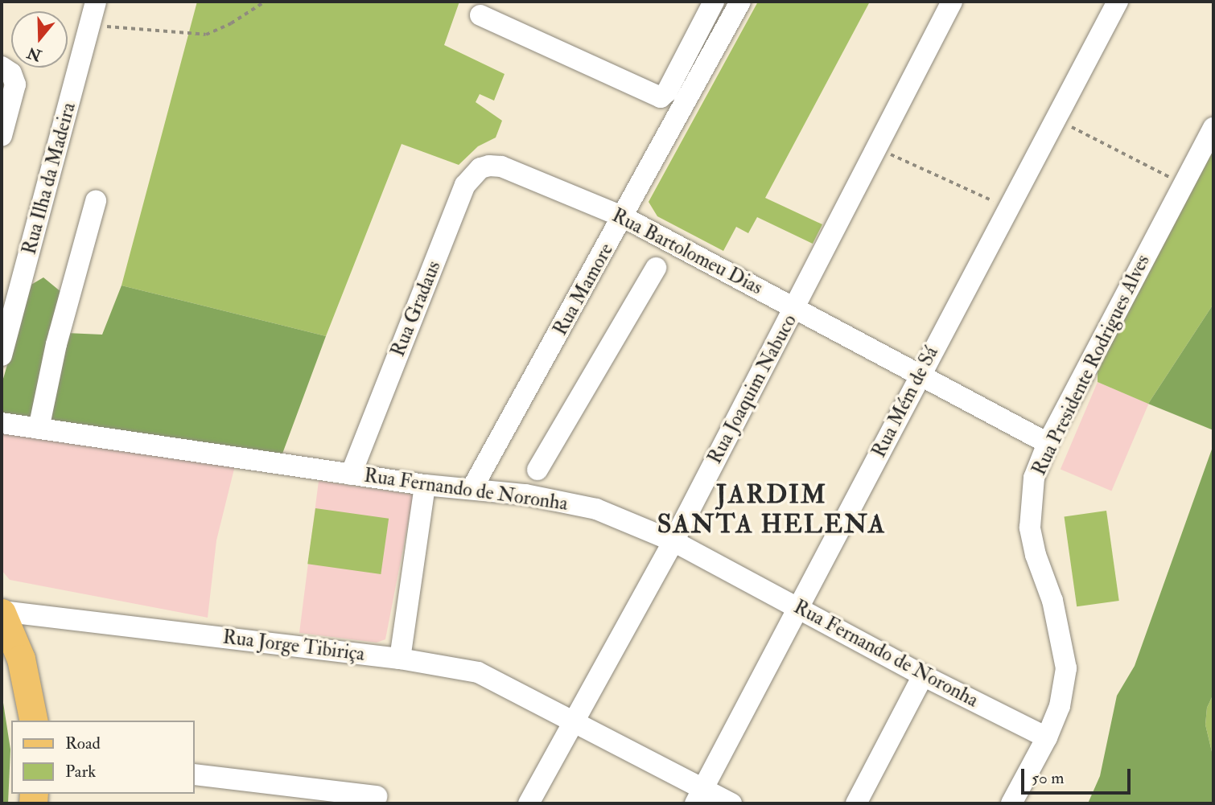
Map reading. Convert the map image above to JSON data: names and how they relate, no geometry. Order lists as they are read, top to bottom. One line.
{"streets":{"street":["Rua Ilha da Madeira","Rua Bartolomeu Dias","Rua Mamore","Rua Gradaus","Rua Presidente Rodrigues Alves","Rua Joaquim Nabuco","Rua Mém de Sá","Rua Fernando de Noronha","Rua Jorge Tibiriça"]},"crossings":[["Rua Bartolomeu Dias","Rua Mamore"],["Rua Bartolomeu Dias","Rua Gradaus"],["Rua Bartolomeu Dias","Rua Presidente Rodrigues Alves"],["Rua Bartolomeu Dias","Rua Joaquim Nabuco"],["Rua Bartolomeu Dias","Rua Mém de Sá"],["Rua Mamore","Rua Fernando de Noronha"],["Rua Gradaus","Rua Fernando de Noronha"],["Rua Presidente Rodrigues Alves","Rua Fernando de Noronha"],["Rua Joaquim Nabuco","Rua Fernando de Noronha"],["Rua Joaquim Nabuco","Rua Jorge Tibiriça"],["Rua Mém de Sá","Rua Fernando de Noronha"],["Rua Mém de Sá","Rua Jorge Tibiriça"]],"districts":["JARDIM SANTA HELENA"],"legend":["Road","Park"],"scale_bar":"50 m","north":"bottom"}
